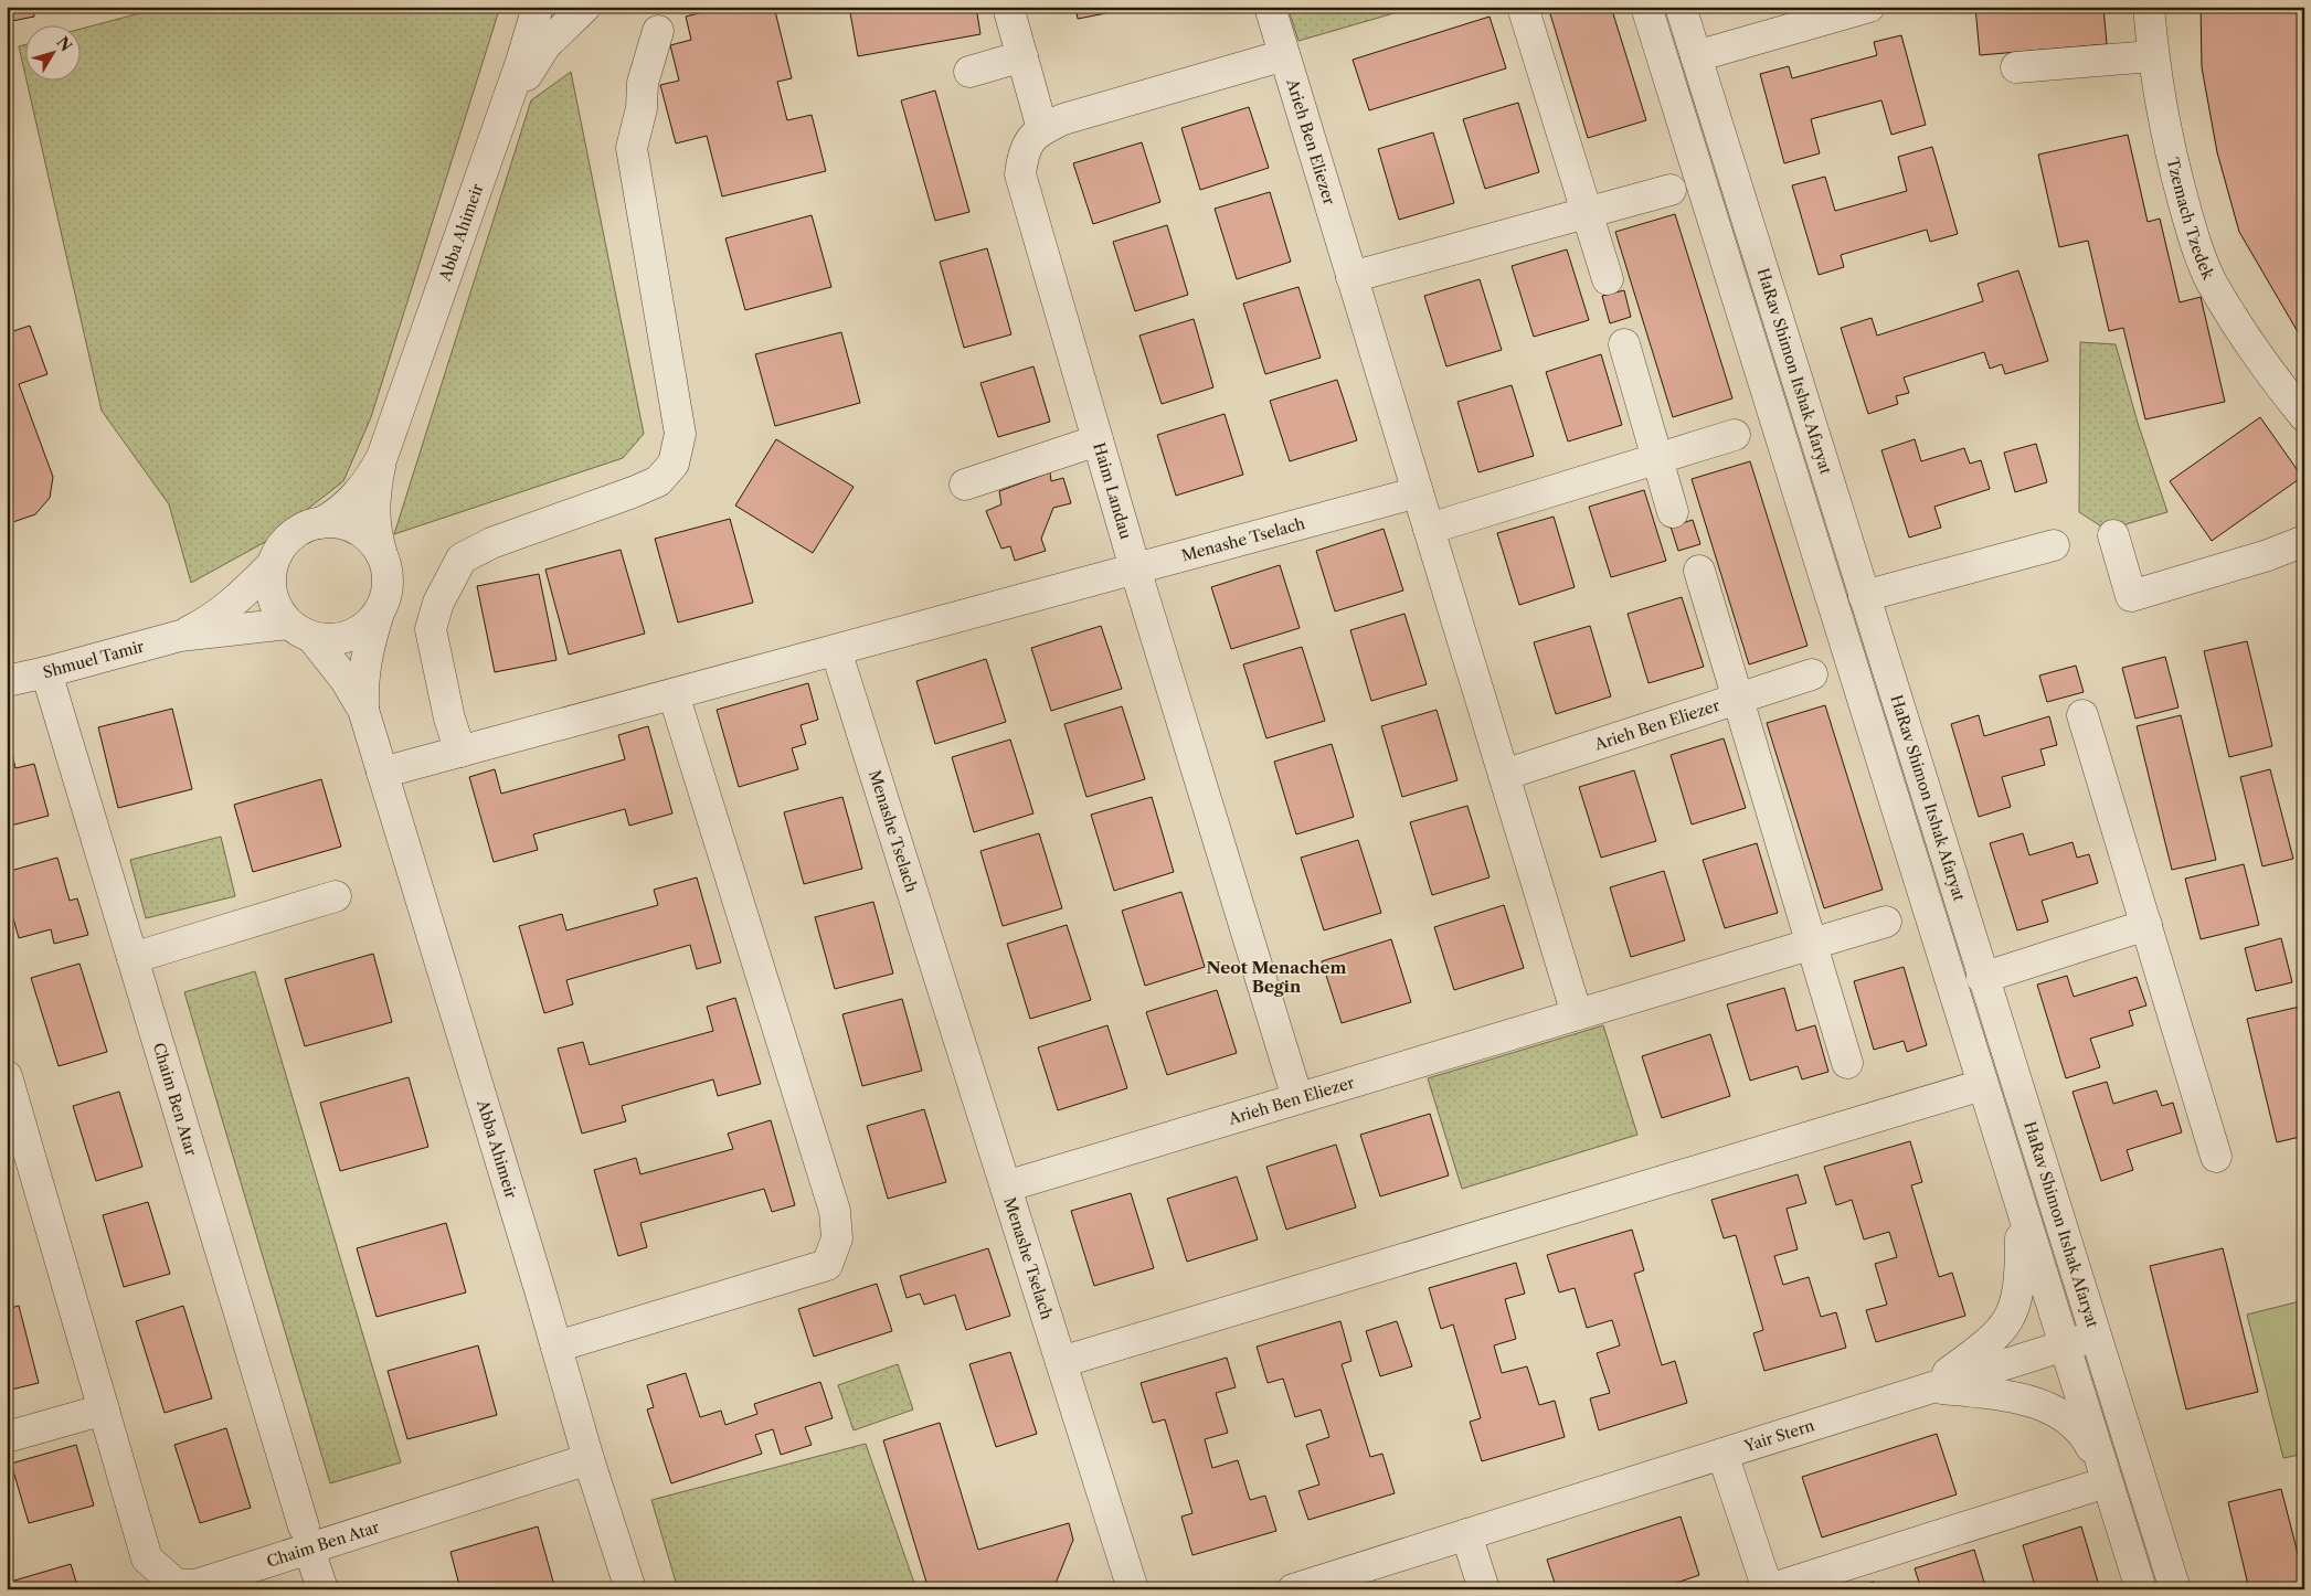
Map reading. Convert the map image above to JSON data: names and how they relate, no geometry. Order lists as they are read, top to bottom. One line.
{"streets":{"street":["Arieh Ben Eliezer","Tzemach Tzedek","Abba Ahimeir","HaRav Shimon Itshak Afaryat","Haim Landau","Menashe Tselach","Shmuel Tamir","Chaim Ben Atar","Yair Stern"]},"crossings":[["Arieh Ben Eliezer","Haim Landau"],["Arieh Ben Eliezer","Menashe Tselach"],["Abba Ahimeir","Shmuel Tamir"],["Abba Ahimeir","Chaim Ben Atar"],["HaRav Shimon Itshak Afaryat","Yair Stern"],["Haim Landau","Menashe Tselach"],["Shmuel Tamir","Chaim Ben Atar"]],"districts":["Neot Menachem Begin"],"north":"top right"}
